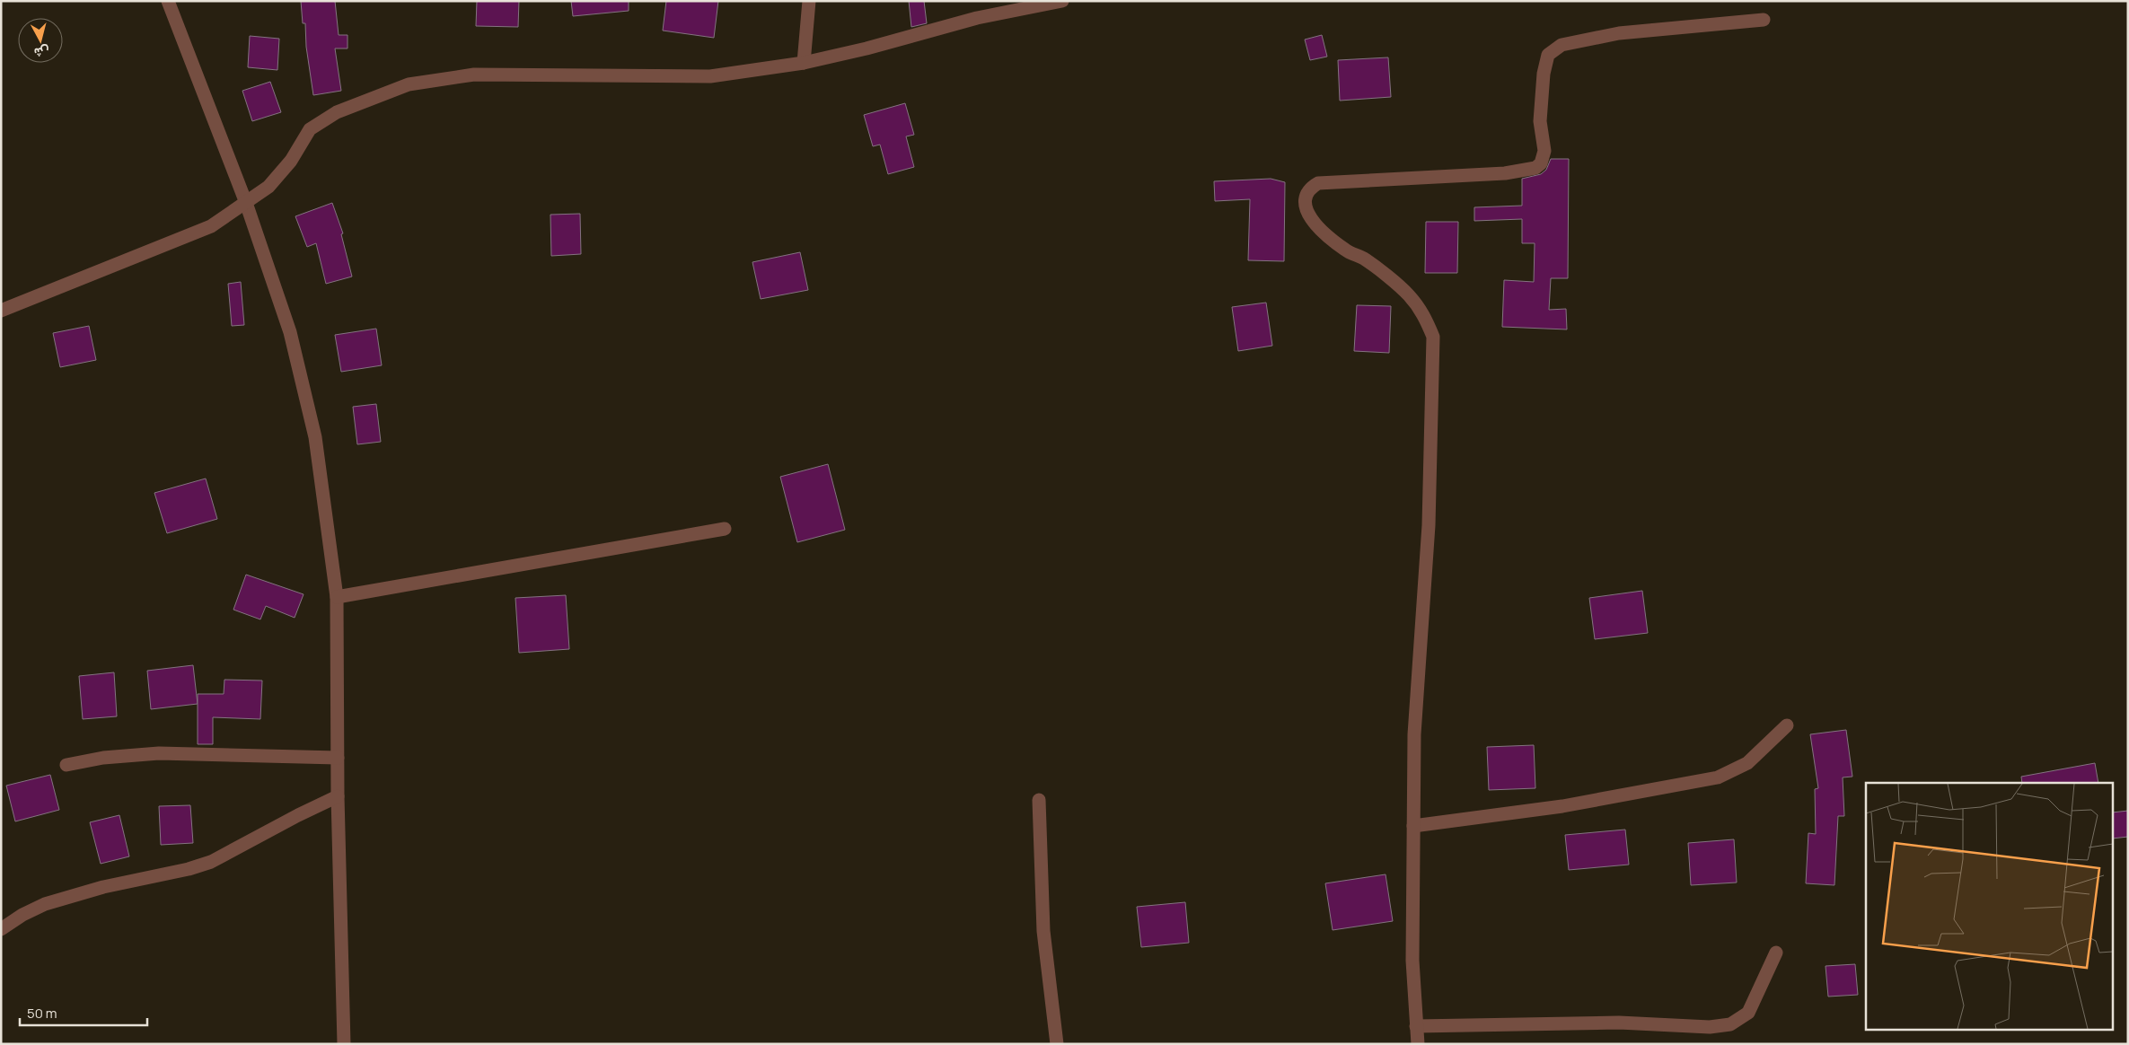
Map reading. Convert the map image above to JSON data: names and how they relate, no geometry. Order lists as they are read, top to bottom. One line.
{"scale_bar":"50 m","north":"bottom"}
